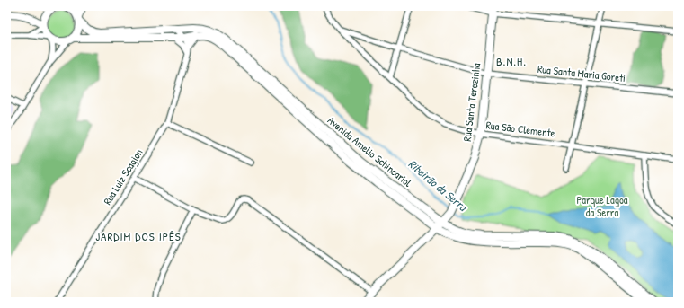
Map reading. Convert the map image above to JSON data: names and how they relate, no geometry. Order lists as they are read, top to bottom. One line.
{"streets":{"main road":["Rua Santa Terezinha","Avenida Amelio Schincariol"],"street":["Rua Santa Maria Goreti","Rua São Clemente","Rua Luiz Scagion"]},"crossings":[["Rua Santa Maria Goreti","Rua Santa Terezinha"],["Rua Santa Maria Goreti","Rua São Clemente"],["Rua Santa Terezinha","Rua São Clemente"],["Rua Santa Terezinha","Avenida Amelio Schincariol"]],"districts":["B.N.H.","JARDIM DOS IPÊS"],"water":["Ribeirão da Serra"],"parks":["Parque Lagoa da Serra"]}
